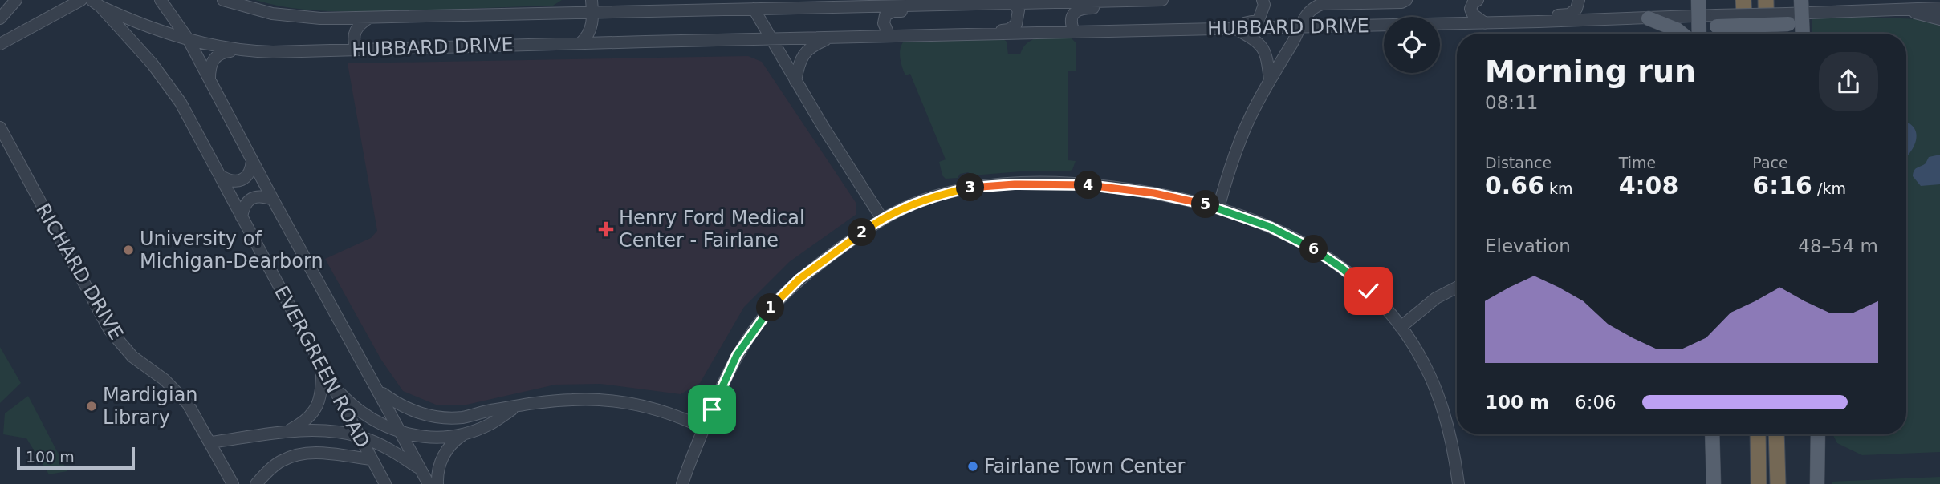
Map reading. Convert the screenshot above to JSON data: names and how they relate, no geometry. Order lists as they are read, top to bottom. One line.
{"streets":{"street":["HUBBARD DRIVE","RICHARD DRIVE","EVERGREEN ROAD"]},"crossings":[["HUBBARD DRIVE","EVERGREEN ROAD"]],"places":{"health":["Henry Ford Medical Center - Fairlane"],"other":["University of Michigan-Dearborn","Mardigian Library","Fairlane Town Center"]},"scale_bar":"100 m","page":{"heading":["Morning run","08:11"],"stats":[["Distance","0.66 km"],["Time","4:08"],["Pace","6:16 /km"]],"pins":["4","3","5","2","6","1"],"chart":["Elevation","48–54 m"],"list":[{"name":"100 m","note":"6:06"}],"scale":"100 m"}}
